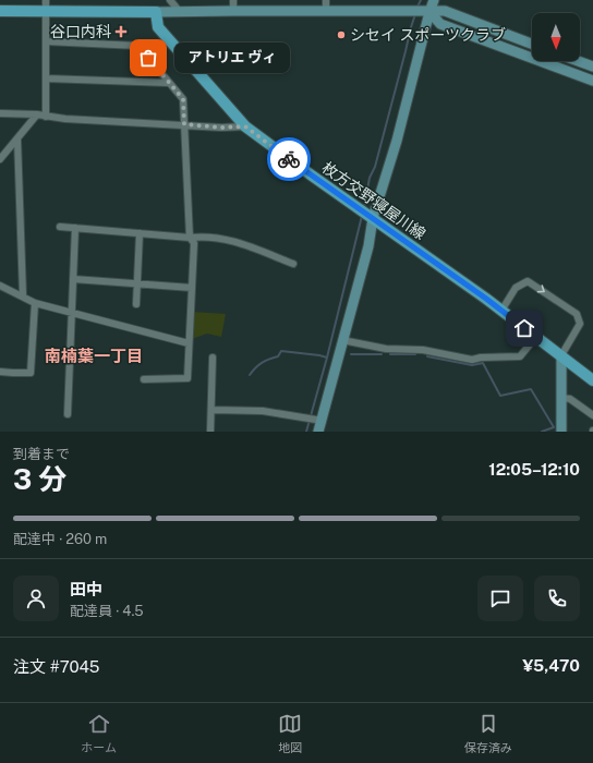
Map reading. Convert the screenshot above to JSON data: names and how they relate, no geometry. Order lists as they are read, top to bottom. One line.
{"streets":{"main road":["枚方交野寝屋川線"]},"districts":["南楠葉一丁目"],"places":{"health":["谷口内科"],"other":["シセイ スポーツクラブ","アトリエ ヴィ"]},"north":"bottom","page":{"bubble":"アトリエ ヴィ","heading":["3 分","到着まで","12:05–12:10"],"panel":["田中","配達員 · 4.5","注文 #7045","¥5,470"],"bar":"配達中 · 260 m","tabs":["ホーム","地図","保存済み"]}}
